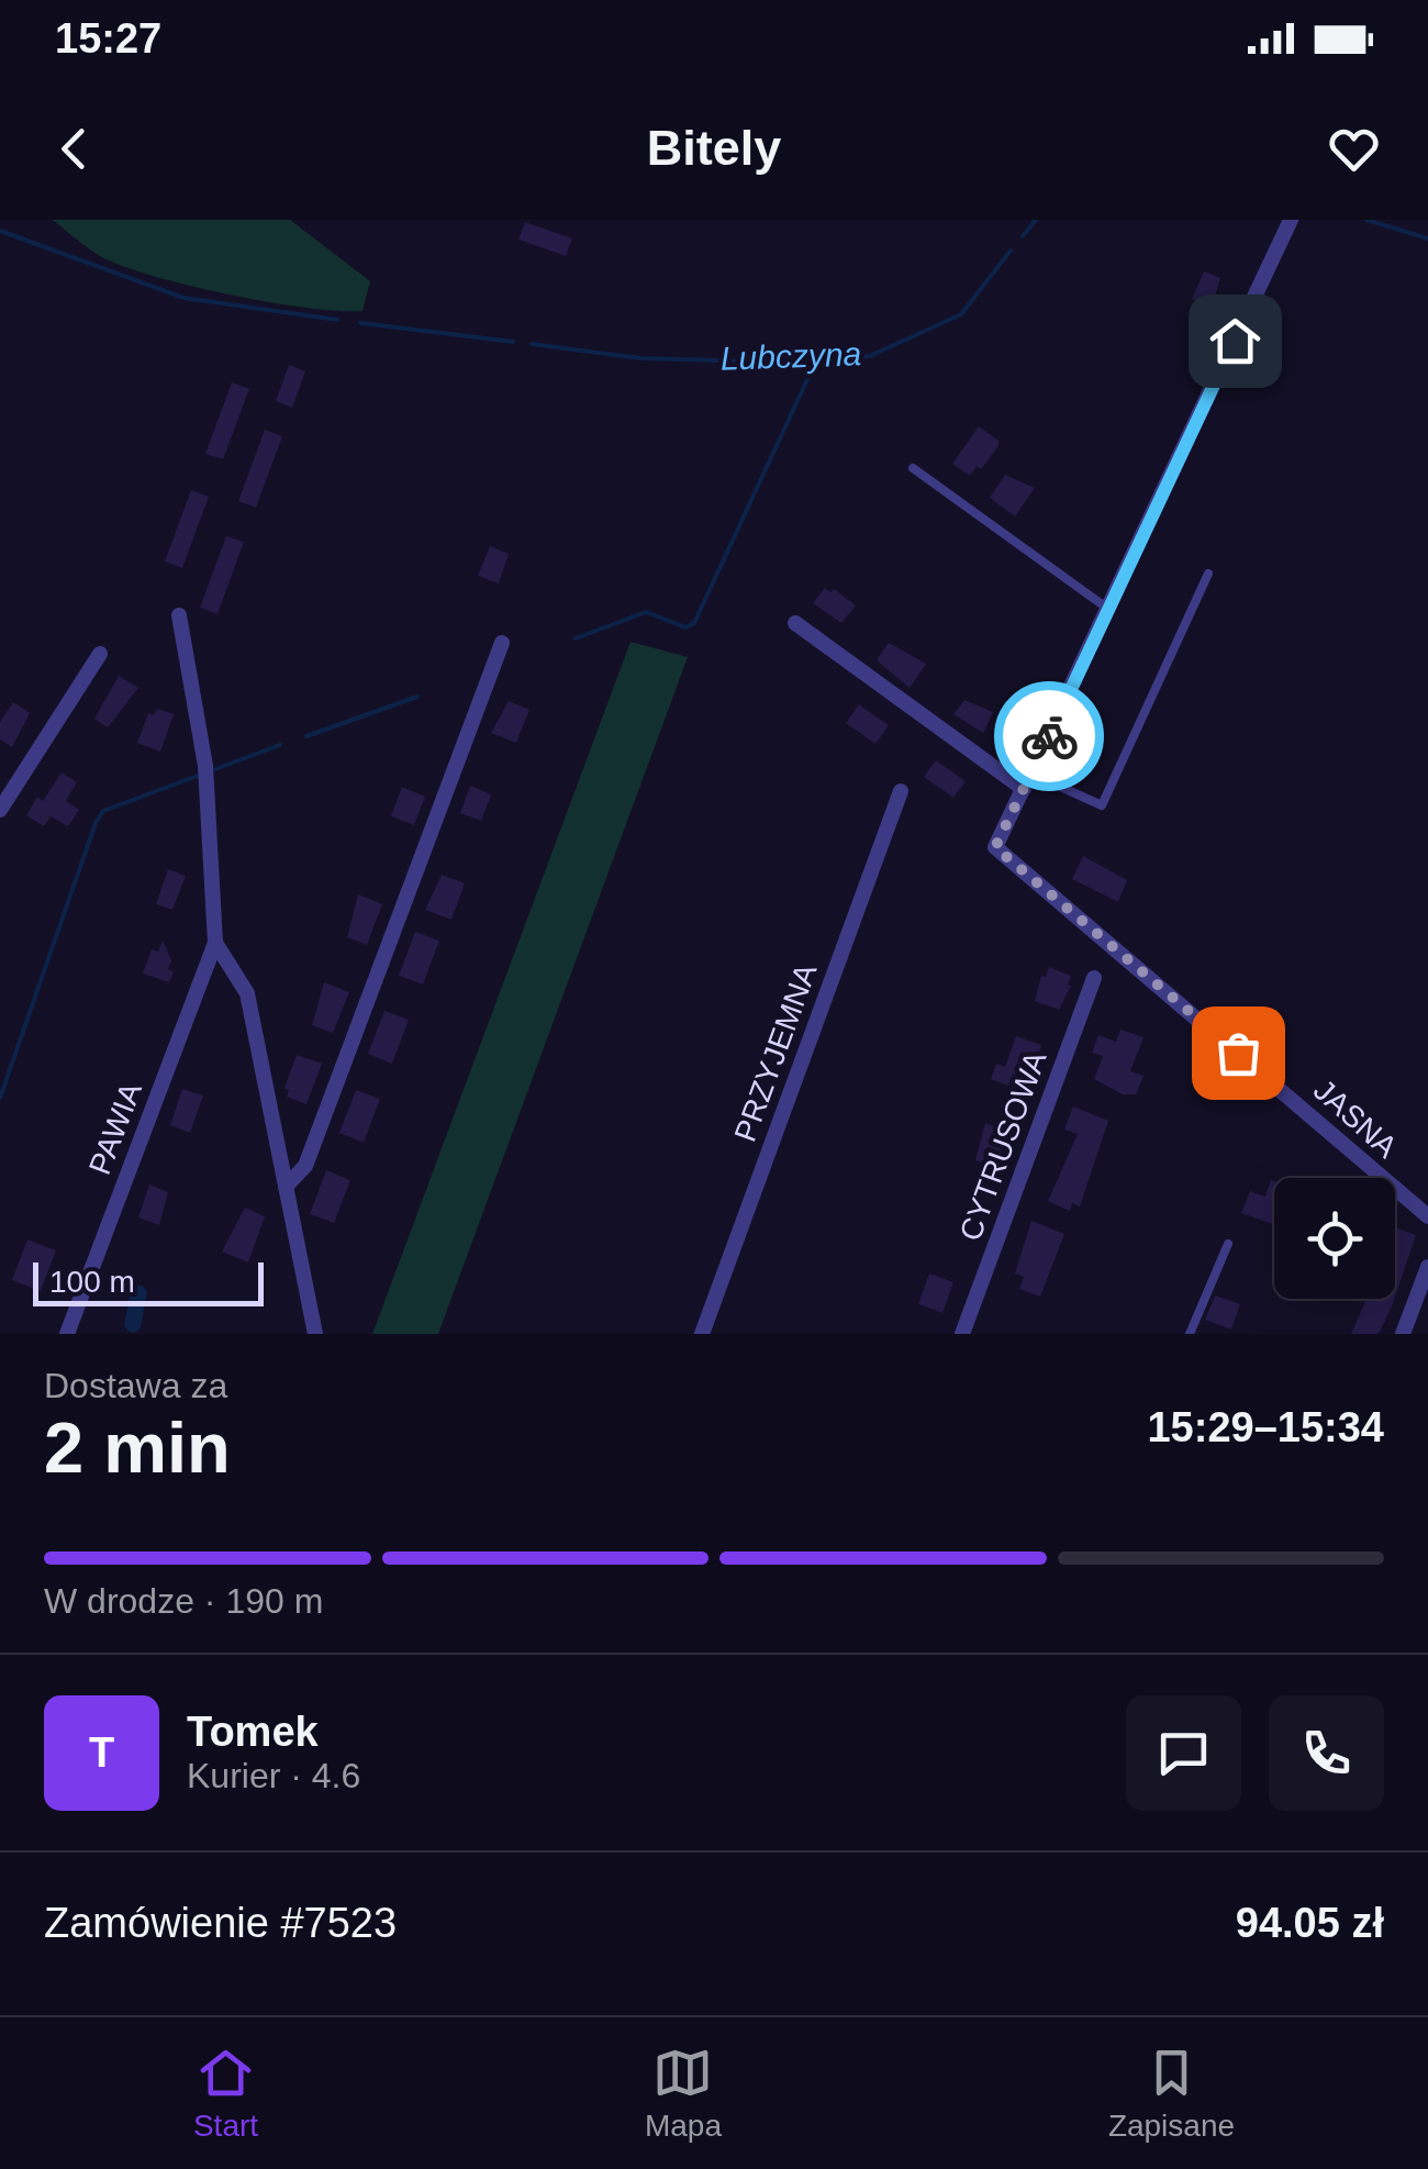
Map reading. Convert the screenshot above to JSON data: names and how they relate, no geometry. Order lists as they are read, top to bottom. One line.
{"streets":{"street":["PRZYJEMNA","JASNA","PAWIA","CYTRUSOWA"]},"water":["Lubczyna"],"scale_bar":"100 m","page":{"status":"15:27","header":"Bitely","scale":"100 m","heading":["2 min","Dostawa za","15:29–15:34"],"panel":["Tomek","Kurier · 4.6","Zamówienie #7523","94.05 zł"],"bar":"W drodze · 190 m","round":"T","tabs":["Start","Mapa","Zapisane"]}}
